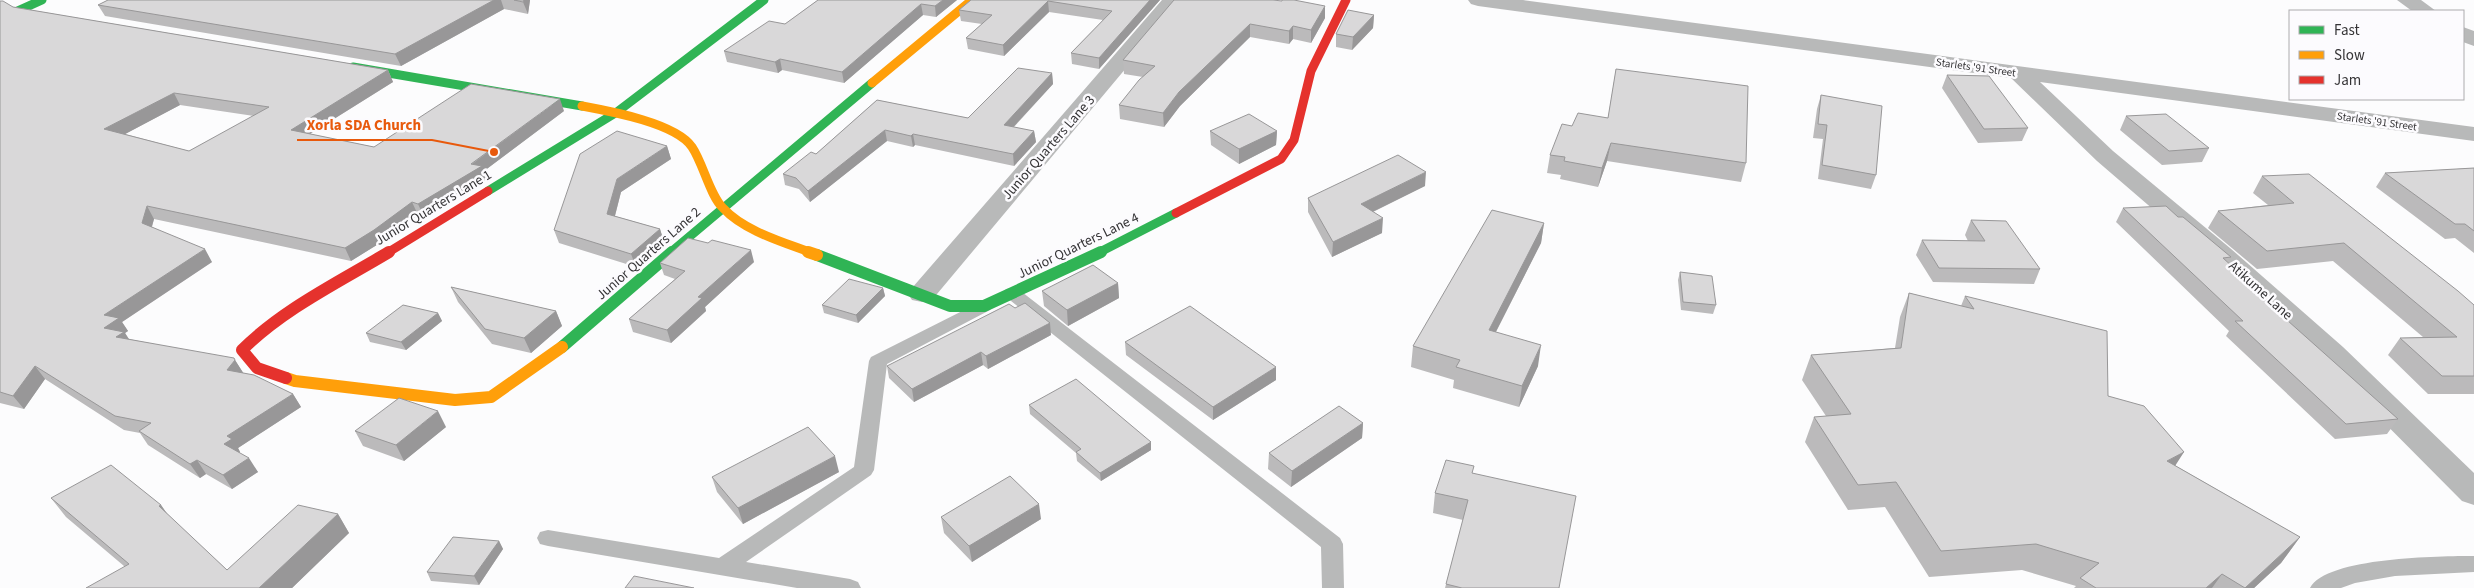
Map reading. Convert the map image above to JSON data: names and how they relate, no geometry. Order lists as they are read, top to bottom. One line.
{"streets":{"street":["Starlets '91 Street","Junior Quarters Lane 3","Junior Quarters Lane 1","Junior Quarters Lane 4","Junior Quarters Lane 2","Atikume Lane"]},"crossings":[["Starlets '91 Street","Atikume Lane"],["Junior Quarters Lane 3","Junior Quarters Lane 4"],["Junior Quarters Lane 1","Junior Quarters Lane 2"],["Junior Quarters Lane 4","Junior Quarters Lane 2"]],"places":["Xorla SDA Church"],"legend":["Fast","Slow","Jam"]}
